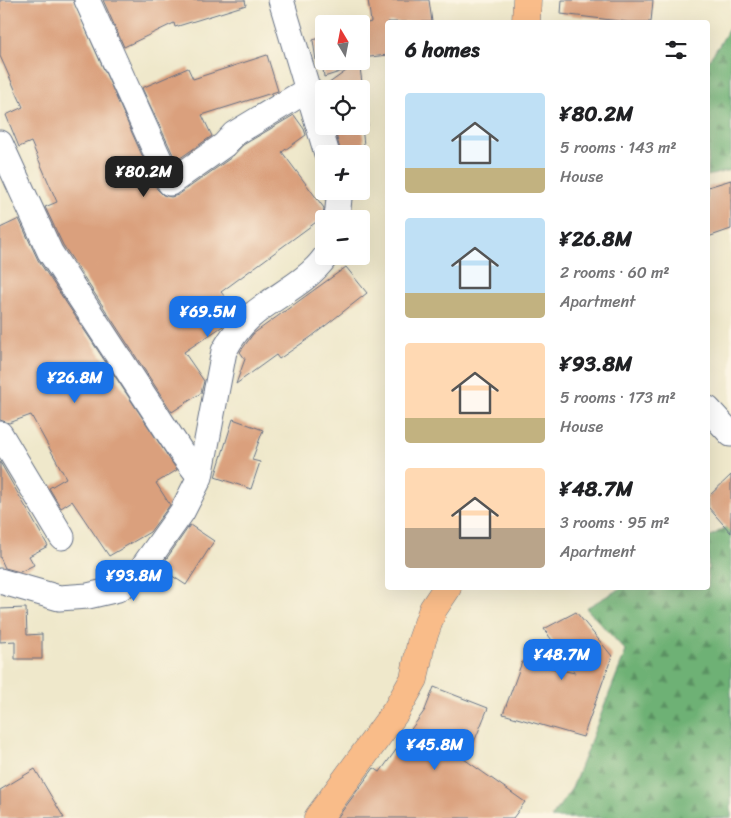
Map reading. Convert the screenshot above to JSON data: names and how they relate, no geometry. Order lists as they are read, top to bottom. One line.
{"north":"top","page":{"map_buttons":["+","−"],"heading":"6 homes","list":[{"name":"¥80.2M","note":"5 rooms · 143 m² · House"},{"name":"¥26.8M","note":"2 rooms · 60 m² · Apartment"},{"name":"¥93.8M","note":"5 rooms · 173 m² · House"},{"name":"¥48.7M","note":"3 rooms · 95 m² · Apartment"}],"price":["¥80.2M","¥69.5M","¥26.8M","¥93.8M","¥48.7M","¥45.8M"]}}
